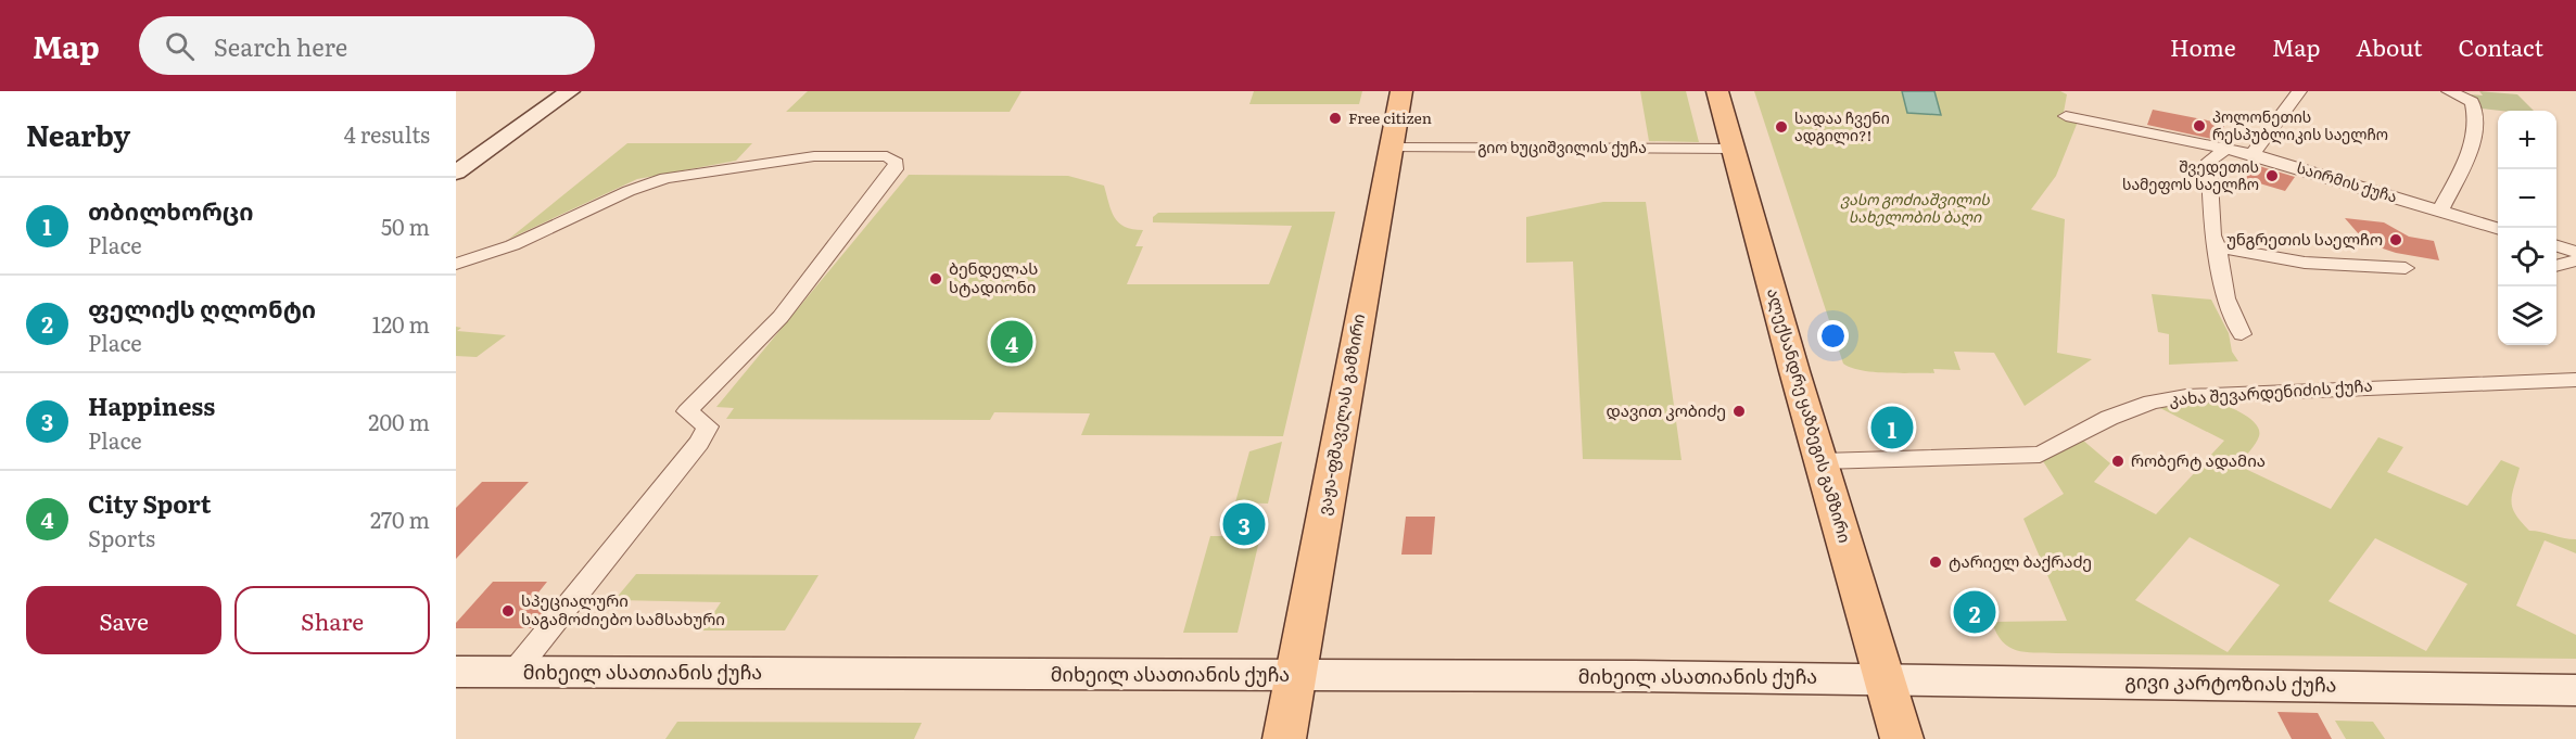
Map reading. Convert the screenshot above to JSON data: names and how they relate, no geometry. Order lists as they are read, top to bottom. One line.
{"streets":{"main road":["ვაჟა-ფშაველას გამზირი","ალექსანდრე ყაზბეგის გამზირი","მიხეილ ასათიანის ქუჩა","გივი კარტოზიას ქუჩა"],"street":["გიო ხუციშვილის ქუჩა","საირმის ქუჩა","კახა შევარდენიძის ქუჩა"]},"crossings":[["გიო ხუციშვილის ქუჩა","ვაჟა-ფშაველას გამზირი"],["გიო ხუციშვილის ქუჩა","ალექსანდრე ყაზბეგის გამზირი"],["კახა შევარდენიძის ქუჩა","ალექსანდრე ყაზბეგის გამზირი"],["ვაჟა-ფშაველას გამზირი","მიხეილ ასათიანის ქუჩა"],["ალექსანდრე ყაზბეგის გამზირი","მიხეილ ასათიანის ქუჩა"],["ალექსანდრე ყაზბეგის გამზირი","გივი კარტოზიას ქუჩა"],["მიხეილ ასათიანის ქუჩა","გივი კარტოზიას ქუჩა"]],"parks":["ვასო გოძიაშვილის სახელობის ბაღი"],"places":["Free citizen","პოლონეთის რესპუბლიკის საელჩო","სადაა ჩვენი ადგილი?!","შვედეთის სამეფოს საელჩო","უნგრეთის საელჩო","ბენდელას სტადიონი","დავით კობიძე","რობერტ ადამია","ტარიელ ბაქრაძე","სპეციალური საგამოძიებო სამსახური"],"page":{"header":"Map","search":"Search here","nav":["Home","Map","About","Contact"],"heading":["Nearby","4 results"],"map_buttons":["+","−"],"list":[{"mark":"1","name":"თბილხორცი","note":"Place","value":"50 m"},{"mark":"2","name":"ფელიქს ღლონტი","note":"Place","value":"120 m"},{"mark":"3","name":"Happiness","note":"Place","value":"200 m"},{"mark":"4","name":"City Sport","note":"Sports","value":"270 m"}],"pins":["4","1","3","2"],"buttons":["Save","Share"]}}
